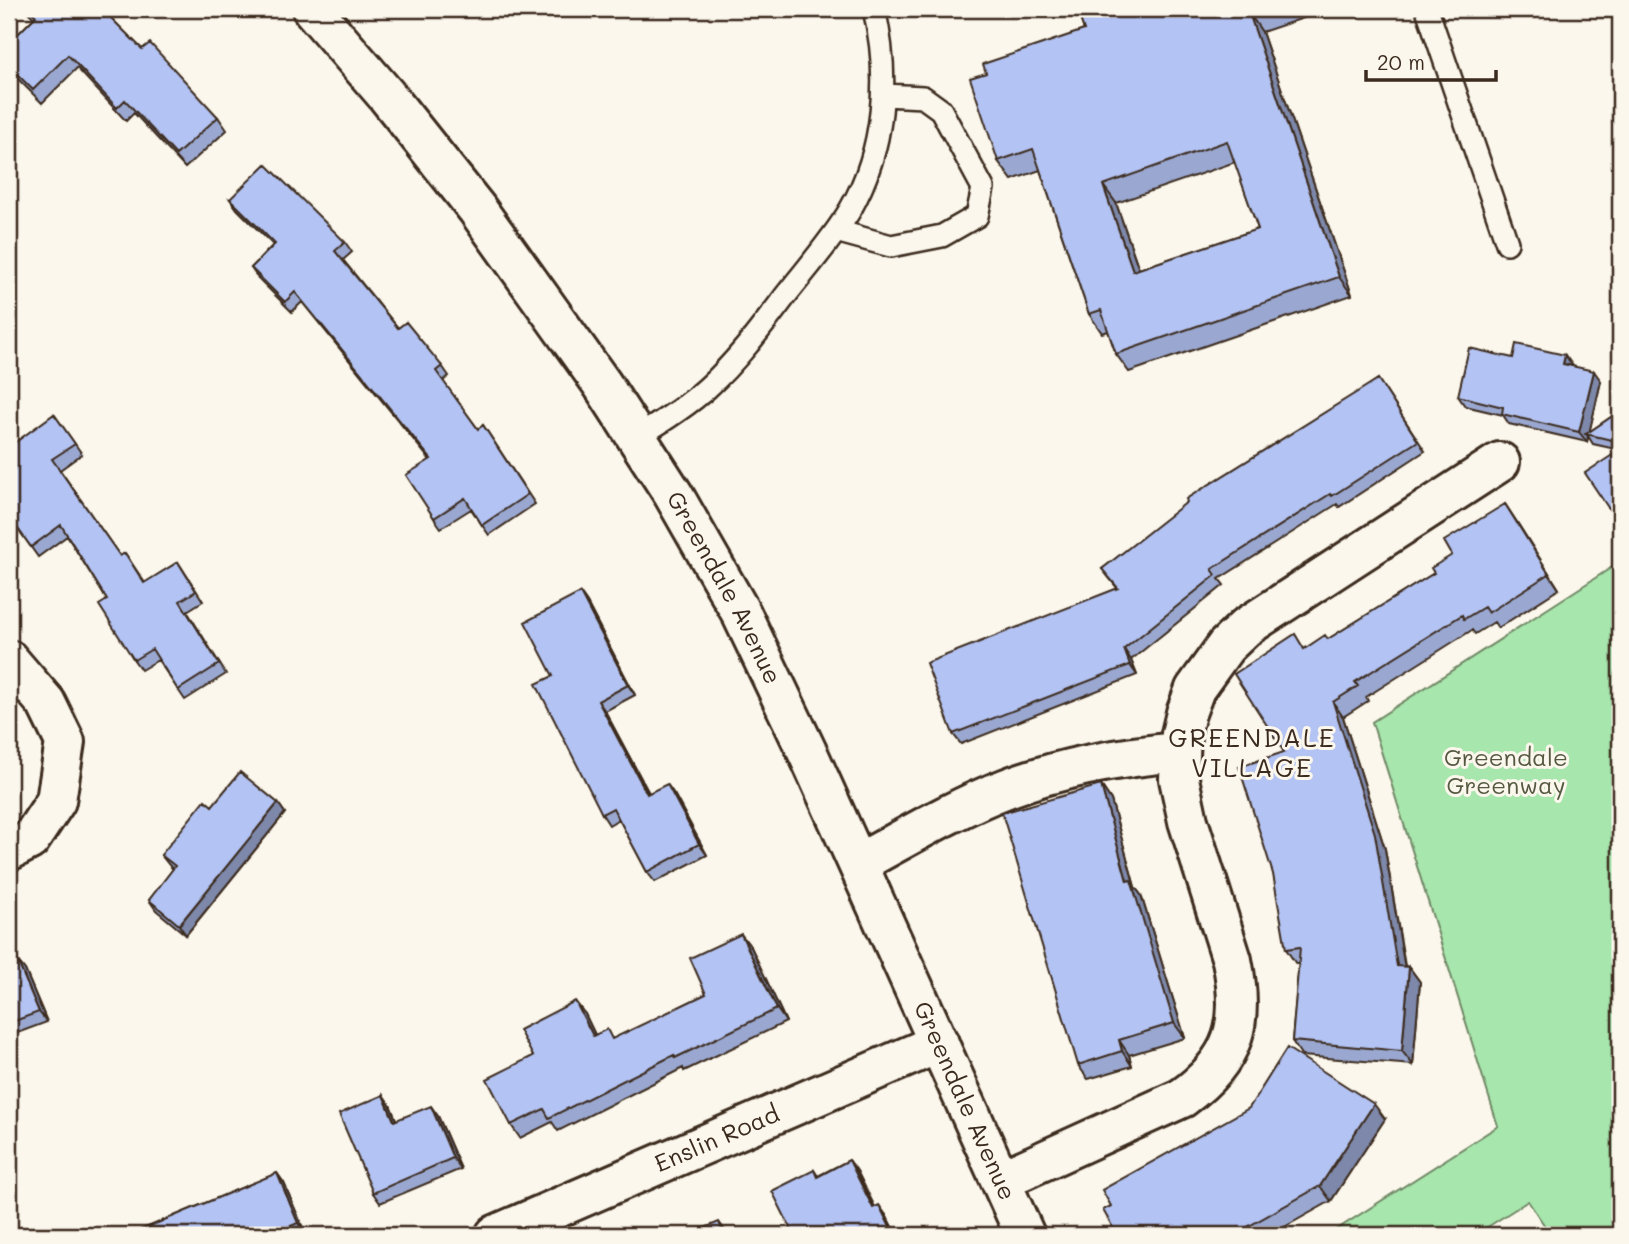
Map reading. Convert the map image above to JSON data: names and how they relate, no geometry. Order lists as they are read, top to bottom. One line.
{"streets":{"street":["Greendale Avenue","Enslin Road"]},"crossings":[["Greendale Avenue","Enslin Road"]],"districts":["GREENDALE VILLAGE"],"parks":["Greendale Greenway"],"scale_bar":"20 m"}
